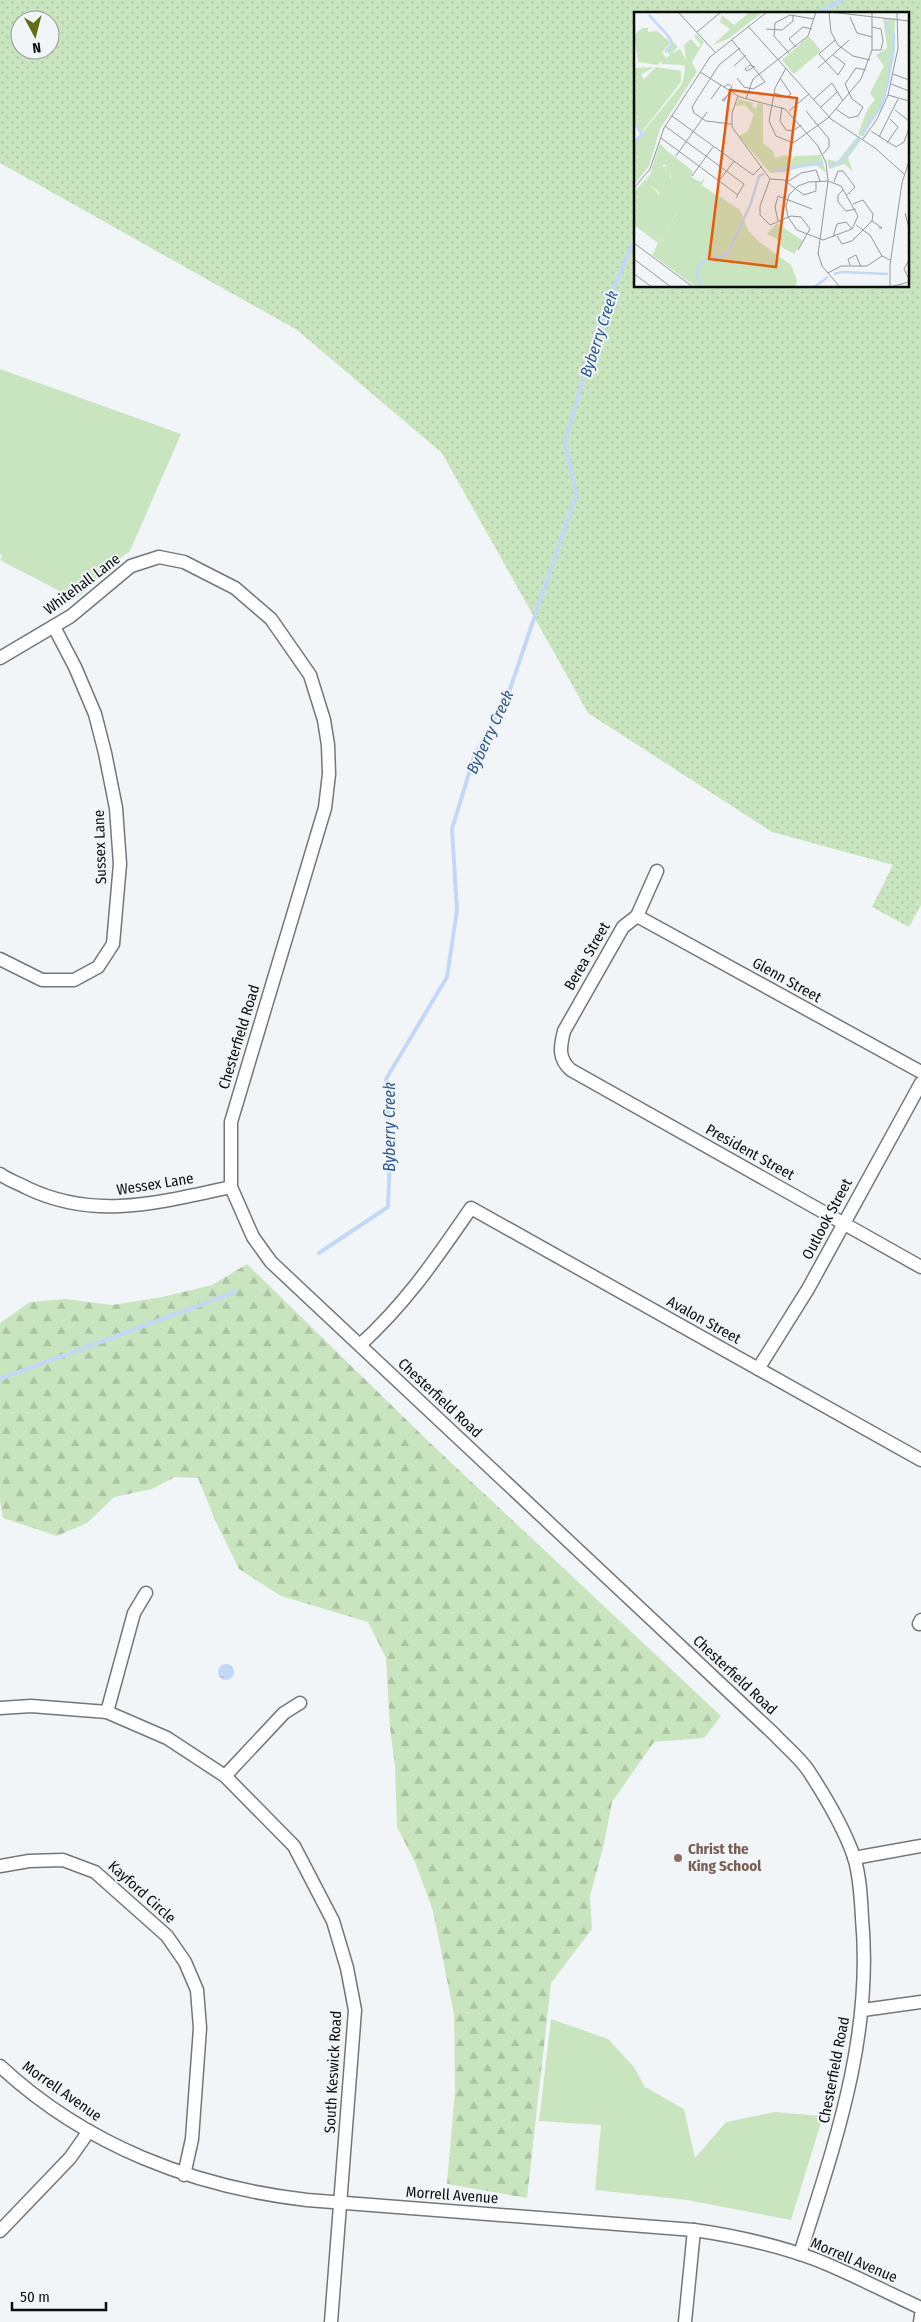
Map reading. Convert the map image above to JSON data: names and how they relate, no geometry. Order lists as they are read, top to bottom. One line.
{"streets":{"street":["Whitehall Lane","Sussex Lane","Berea Street","Glenn Street","Chesterfield Road","President Street","Wessex Lane","Outlook Street","Avalon Street","Kayford Circle","South Keswick Road","Morrell Avenue"]},"crossings":[["Whitehall Lane","Sussex Lane"],["Whitehall Lane","Chesterfield Road"],["Berea Street","Glenn Street"],["Berea Street","President Street"],["Chesterfield Road","Wessex Lane"],["Chesterfield Road","Avalon Street"],["Chesterfield Road","Morrell Avenue"],["President Street","Outlook Street"],["Outlook Street","Avalon Street"],["Kayford Circle","Morrell Avenue"],["South Keswick Road","Morrell Avenue"]],"water":["Byberry Creek"],"places":["Christ the King School"],"scale_bar":"50 m","north":"bottom"}
